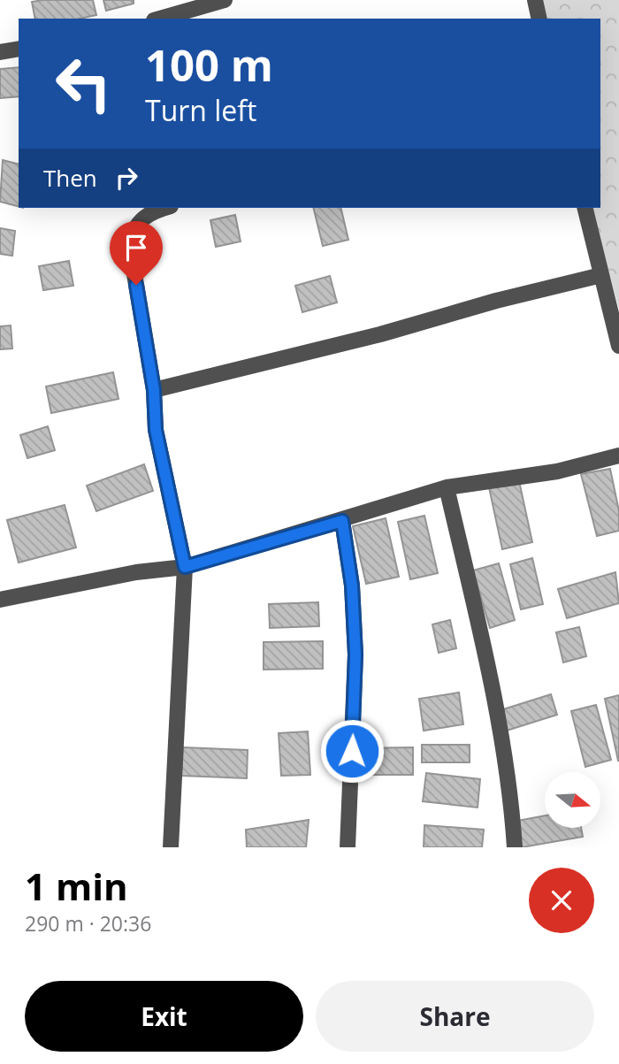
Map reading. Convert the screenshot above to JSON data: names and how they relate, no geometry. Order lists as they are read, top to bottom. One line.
{"north":"right","page":{"turn":["100 m","Turn left"],"then":"Then","heading":["1 min","290 m · 20:36"],"buttons":["Exit","Share"]}}
